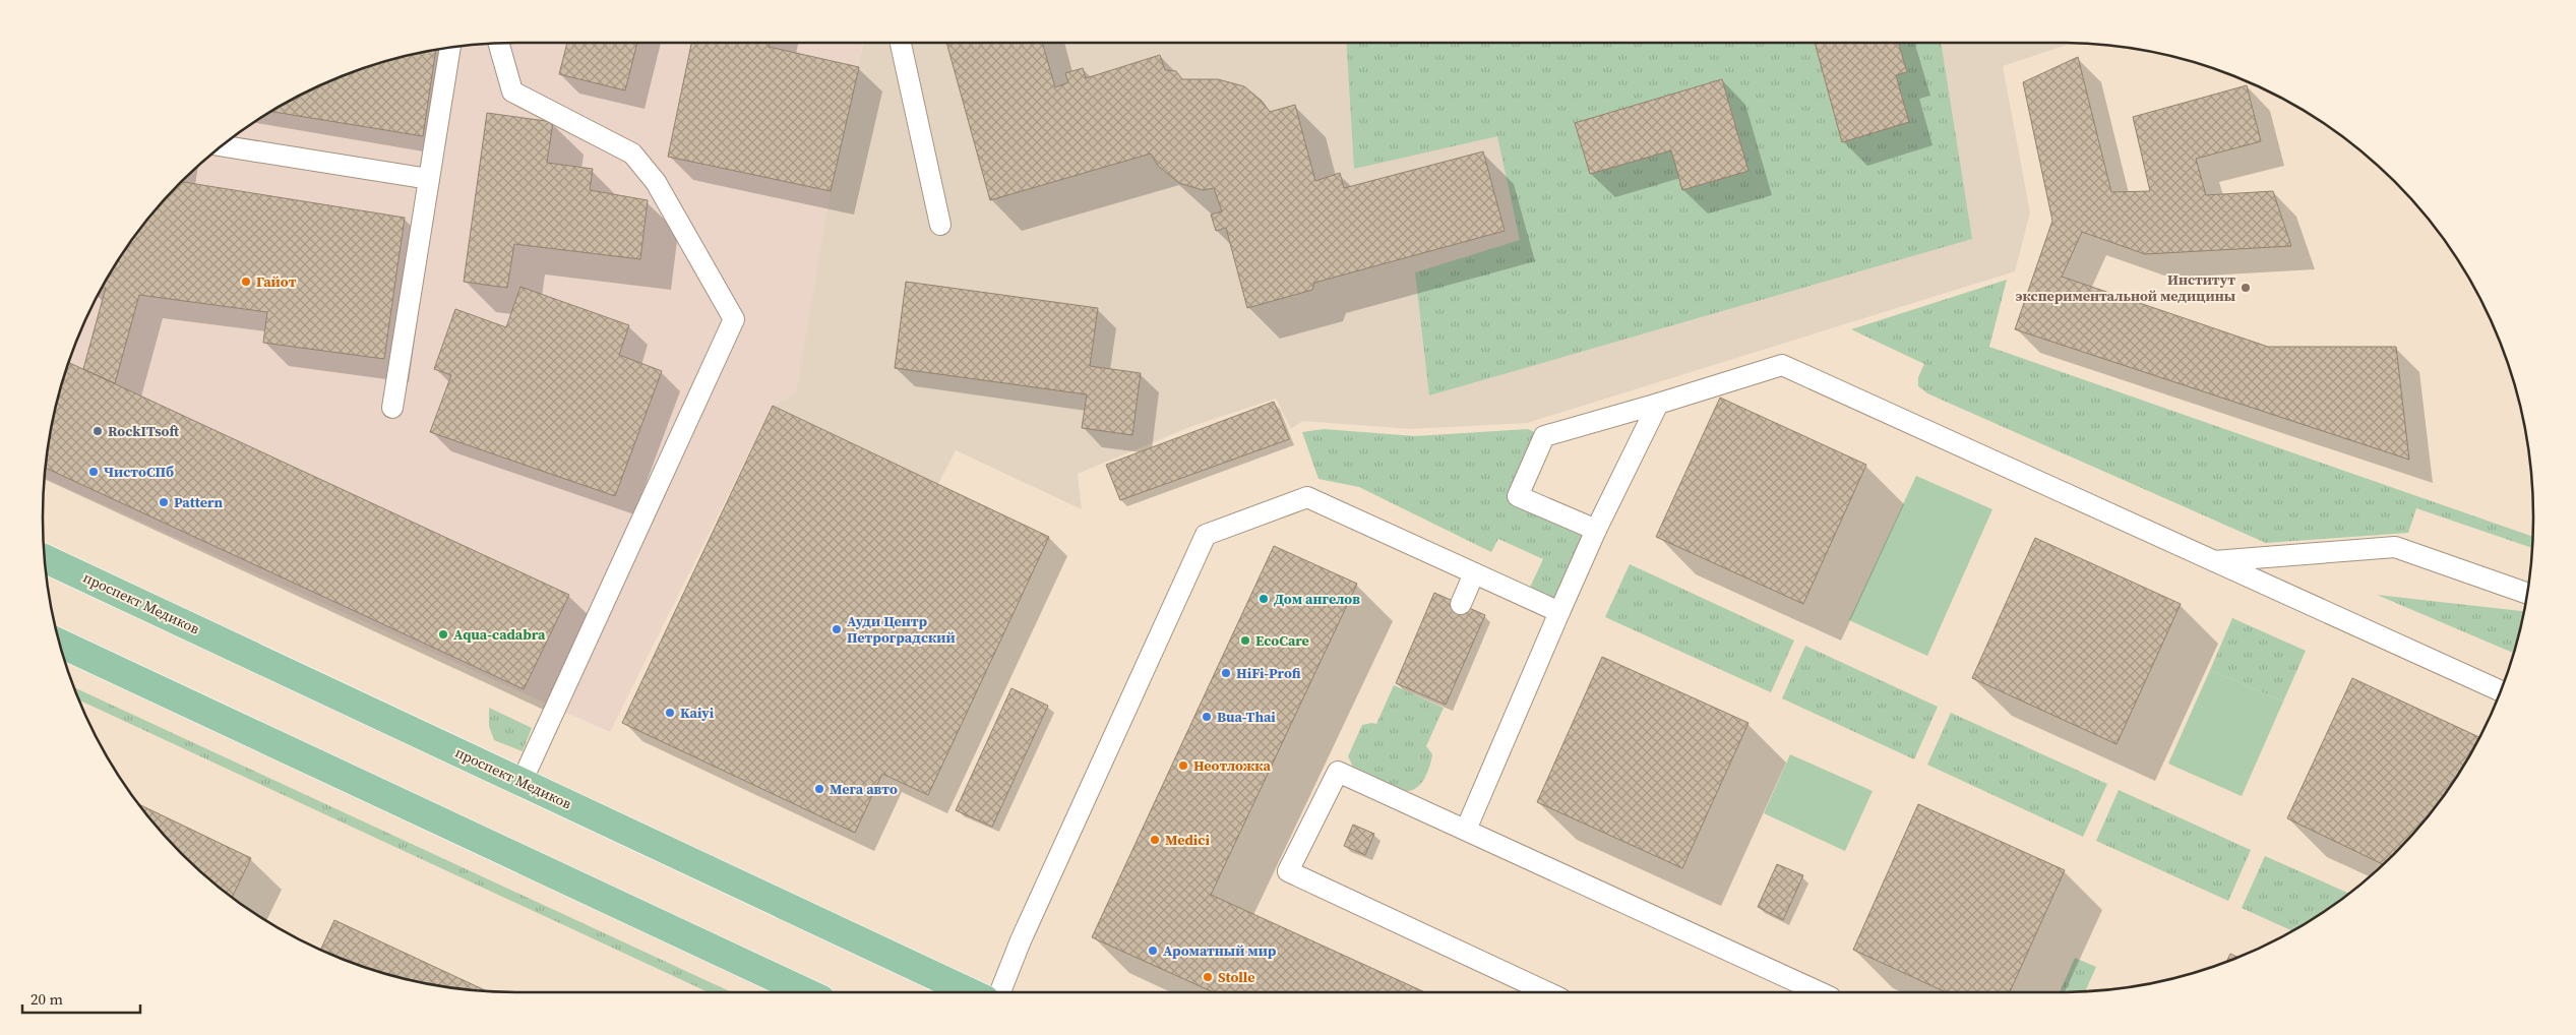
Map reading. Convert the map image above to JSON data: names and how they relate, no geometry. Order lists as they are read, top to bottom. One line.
{"streets":{"main road":["проспект Медиков"]},"places":["Гайот","Институт экспериментальной медицины","RockITsoft","ЧистоСПб","Pattern","Дом ангелов","Ауди Центр Петроградский","Aqua-cadabra","EcoCare","HiFi-Profi","Kaiyi","Bua-Thai","Неотложка","Мега авто","Medici","Ароматный мир","Stolle"],"scale_bar":"20 m"}
